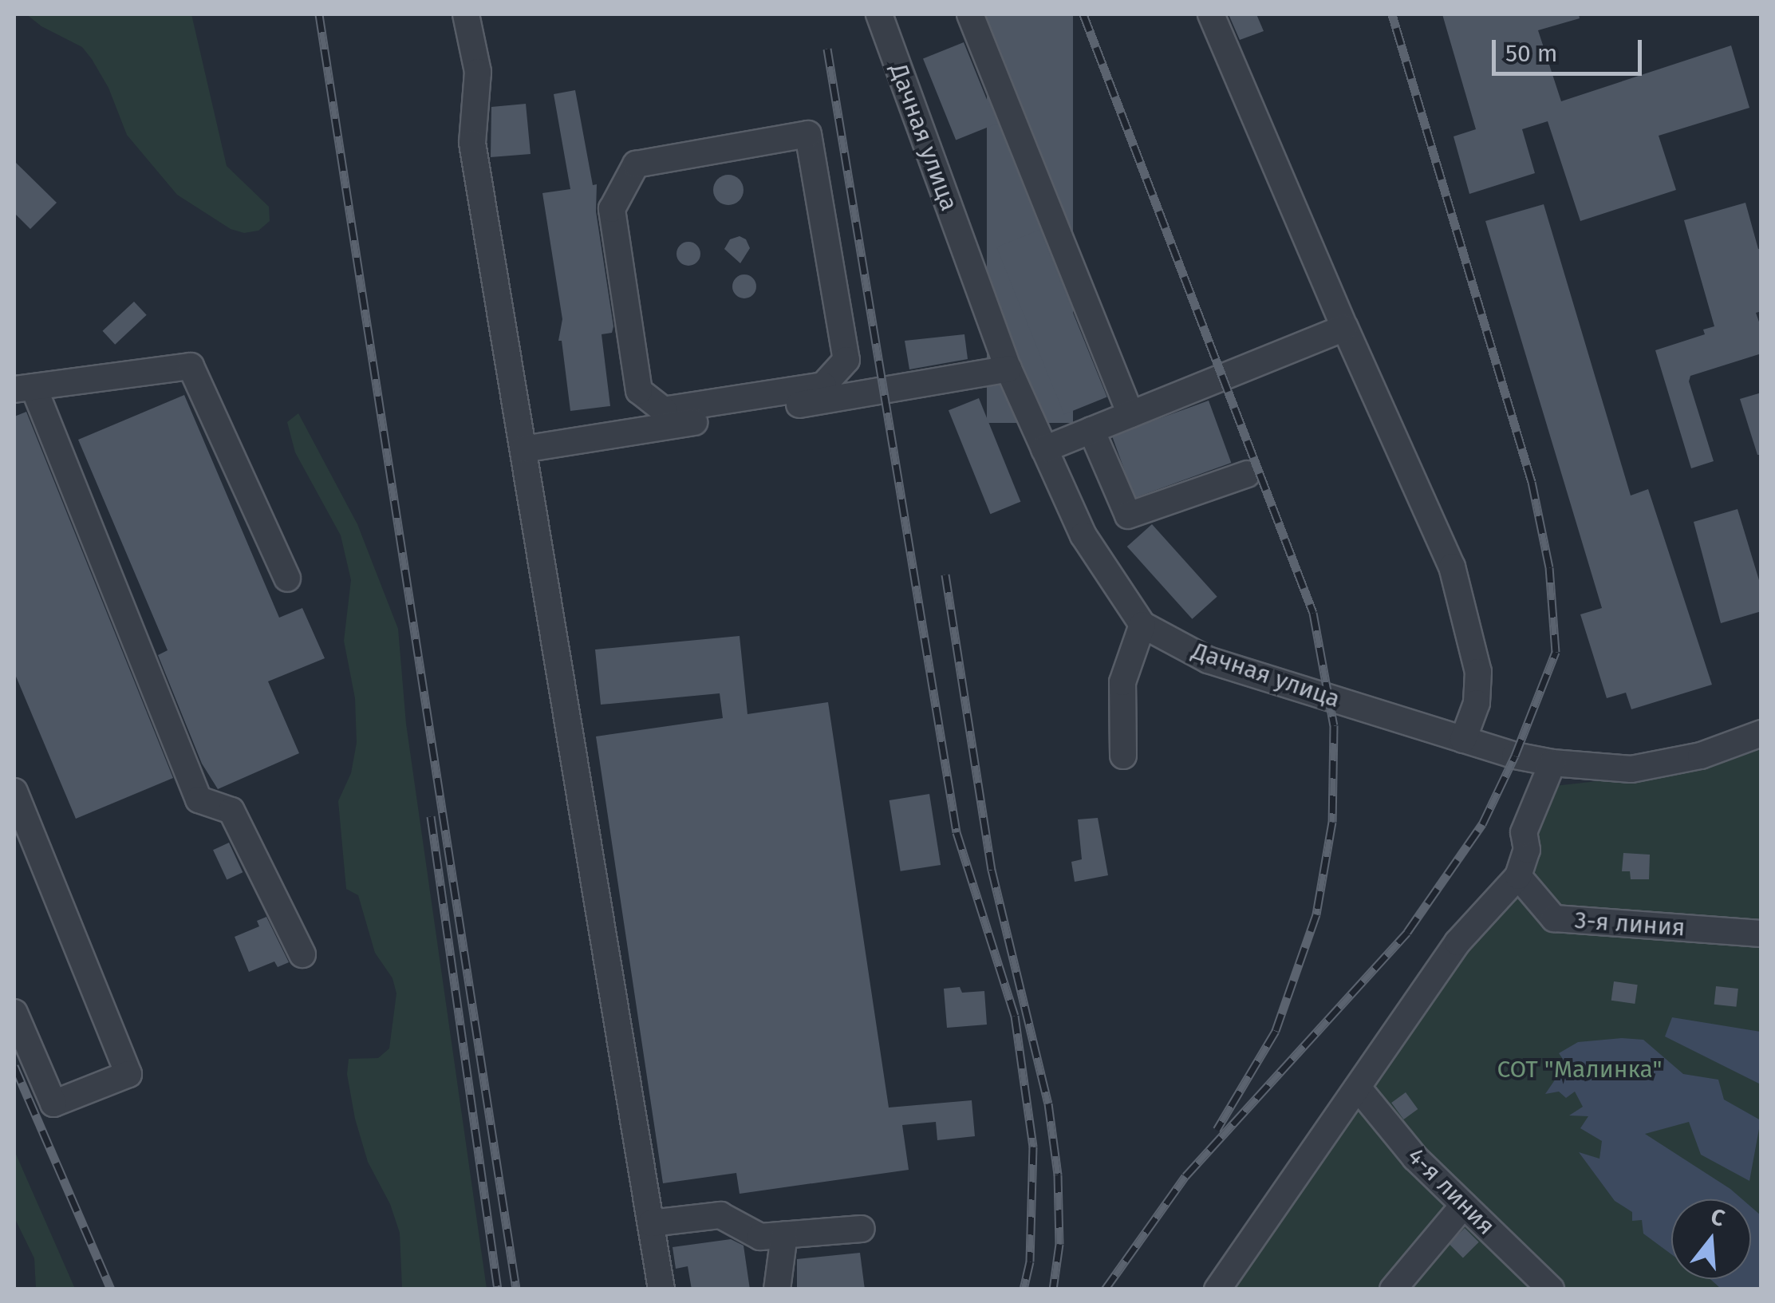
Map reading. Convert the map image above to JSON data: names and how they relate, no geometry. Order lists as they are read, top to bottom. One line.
{"streets":{"street":["Дачная улица","3-я линия","4-я линия"]},"parks":["СОТ \"Малинка\""],"scale_bar":"50 m","north":"top"}
